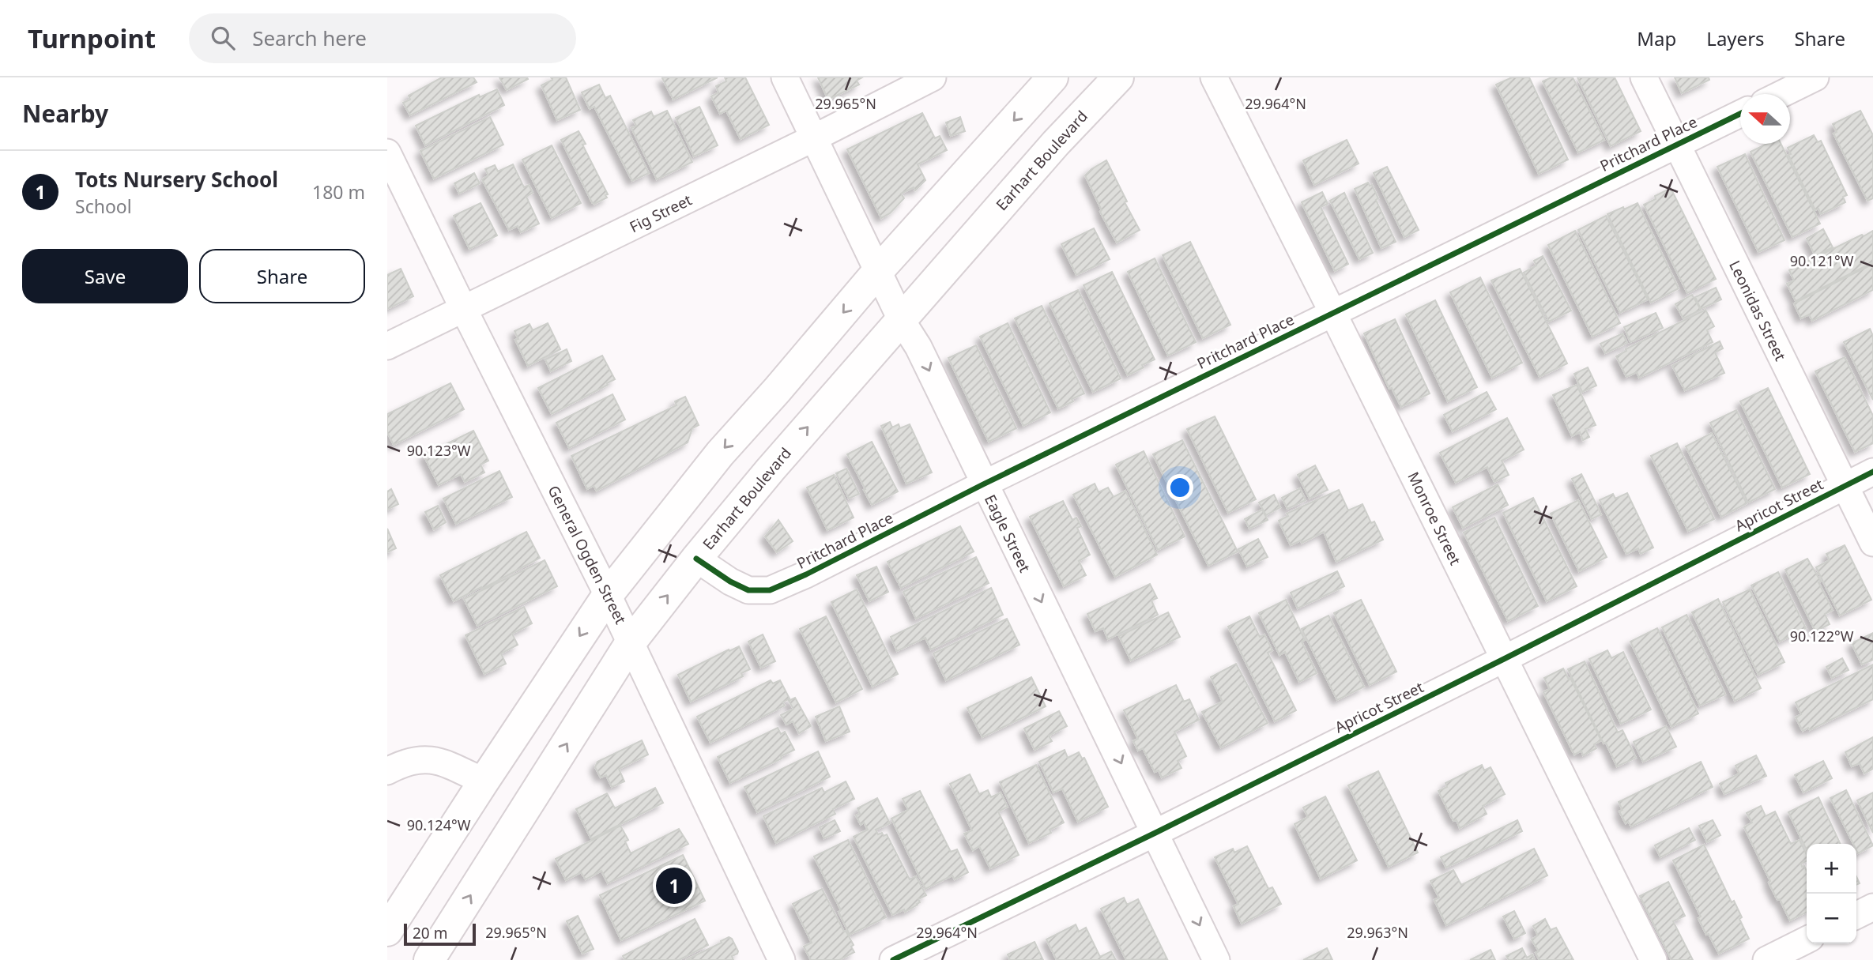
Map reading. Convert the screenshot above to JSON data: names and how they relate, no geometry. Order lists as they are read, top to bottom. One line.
{"streets":{"main road":["Earhart Boulevard"],"street":["Pritchard Place","Fig Street","Leonidas Street","Apricot Street","Monroe Street","Eagle Street","General Ogden Street"]},"crossings":[["Pritchard Place","Earhart Boulevard"],["Pritchard Place","Leonidas Street"],["Pritchard Place","Monroe Street"],["Pritchard Place","Eagle Street"],["Earhart Boulevard","Eagle Street"],["Earhart Boulevard","General Ogden Street"],["Fig Street","Eagle Street"],["Fig Street","General Ogden Street"],["Leonidas Street","Apricot Street"],["Apricot Street","Monroe Street"],["Apricot Street","Eagle Street"]],"one_way":["Eagle Street"],"scale_bar":"20 m","north":"left","page":{"header":"Turnpoint","search":"Search here","nav":["Map","Layers","Share"],"heading":"Nearby","list":[{"mark":"1","name":"Tots Nursery School","note":"School","value":"180 m"}],"buttons":["Save","Share"],"map_buttons":["+","−"],"pins":"1","scale":"20 m"},"coordinates":["29.965°N","29.964°N","90.121°W","90.123°W","90.122°W","90.124°W","29.963°N"]}
